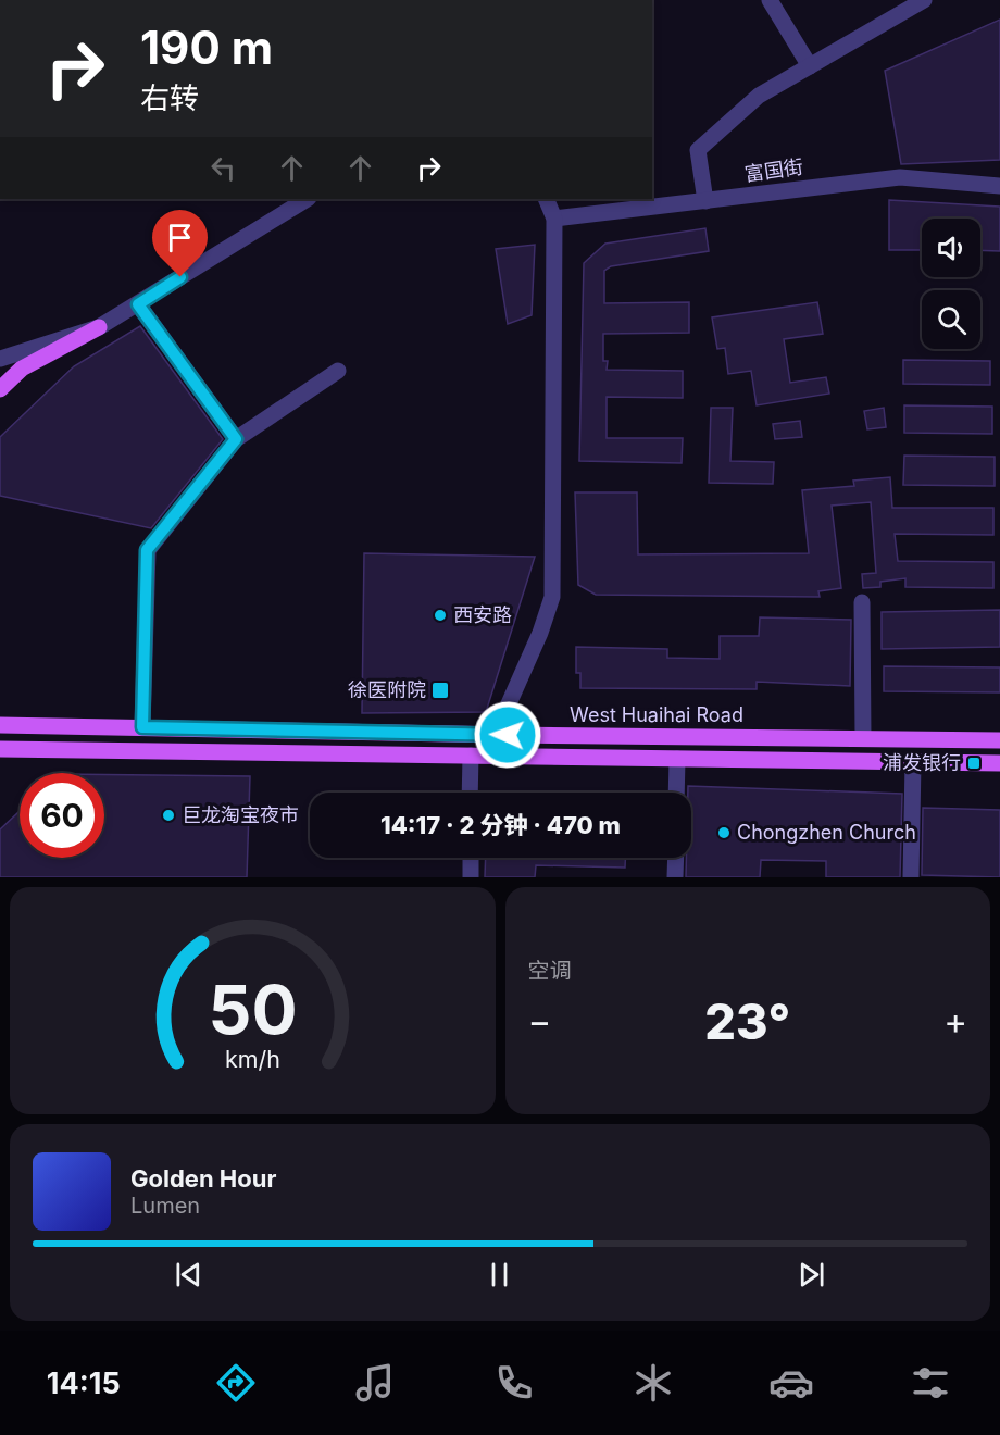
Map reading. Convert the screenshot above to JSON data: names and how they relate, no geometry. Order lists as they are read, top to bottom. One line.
{"streets":{"main road":["West Huaihai Road"],"street":["富国街"]},"places":{"other":["西安路","巨龙淘宝夜市","Chongzhen Church"],"transit":["徐医附院","浦发银行"]},"page":{"turn":["190 m","右转"],"limit":"60","trip":"14:17 · 2 分钟 · 470 m","tile":"空调","heat":["−","23°","+"],"song":["Golden Hour","Lumen"],"tabs":"14:15","gauge":["50","km/h"]}}
